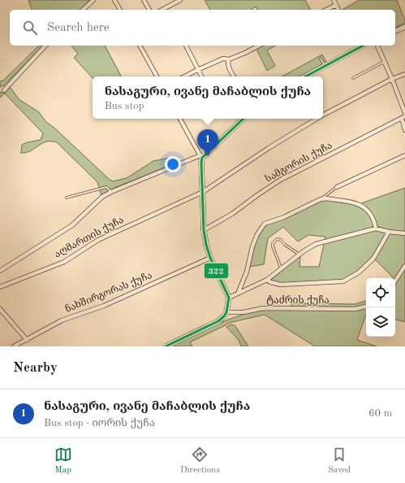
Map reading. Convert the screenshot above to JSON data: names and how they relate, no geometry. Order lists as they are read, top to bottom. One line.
{"streets":{"street":["სამგორის ქუჩა","აღმართის ქუჩა","ნახშირგორას ქუჩა","ტაძრის ქუჩა"]},"lines":["transit line 322"],"page":{"search":"Search here","popup":["ნასაგური, ივანე მაჩაბლის ქუჩა","Bus stop"],"pins":"1","heading":"Nearby","list":[{"mark":"1","name":"ნასაგური, ივანე მაჩაბლის ქუჩა","note":"Bus stop · იორის ქუჩა","value":"60 m"}],"nav":["Map","Directions","Saved"]}}
